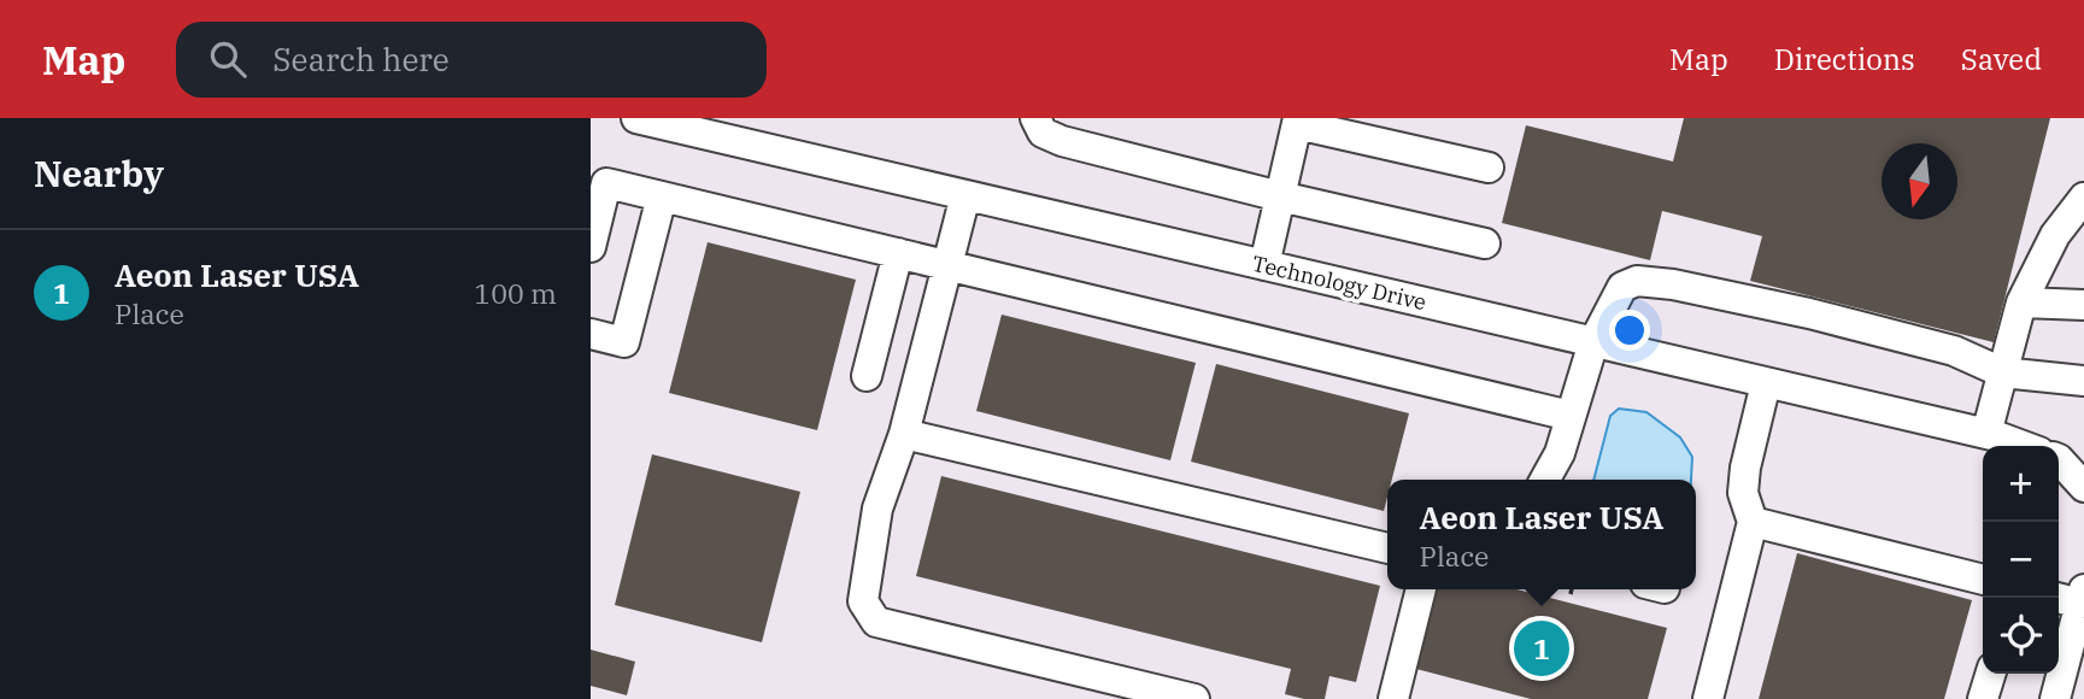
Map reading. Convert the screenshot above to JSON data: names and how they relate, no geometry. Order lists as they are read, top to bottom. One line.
{"streets":{"street":["Technology Drive"]},"north":"bottom","page":{"header":"Map","search":"Search here","nav":["Map","Directions","Saved"],"heading":"Nearby","list":[{"mark":"1","name":"Aeon Laser USA","note":"Place","value":"100 m"}],"map_buttons":["+","−"],"popup":["Aeon Laser USA","Place"],"pins":"1"}}
